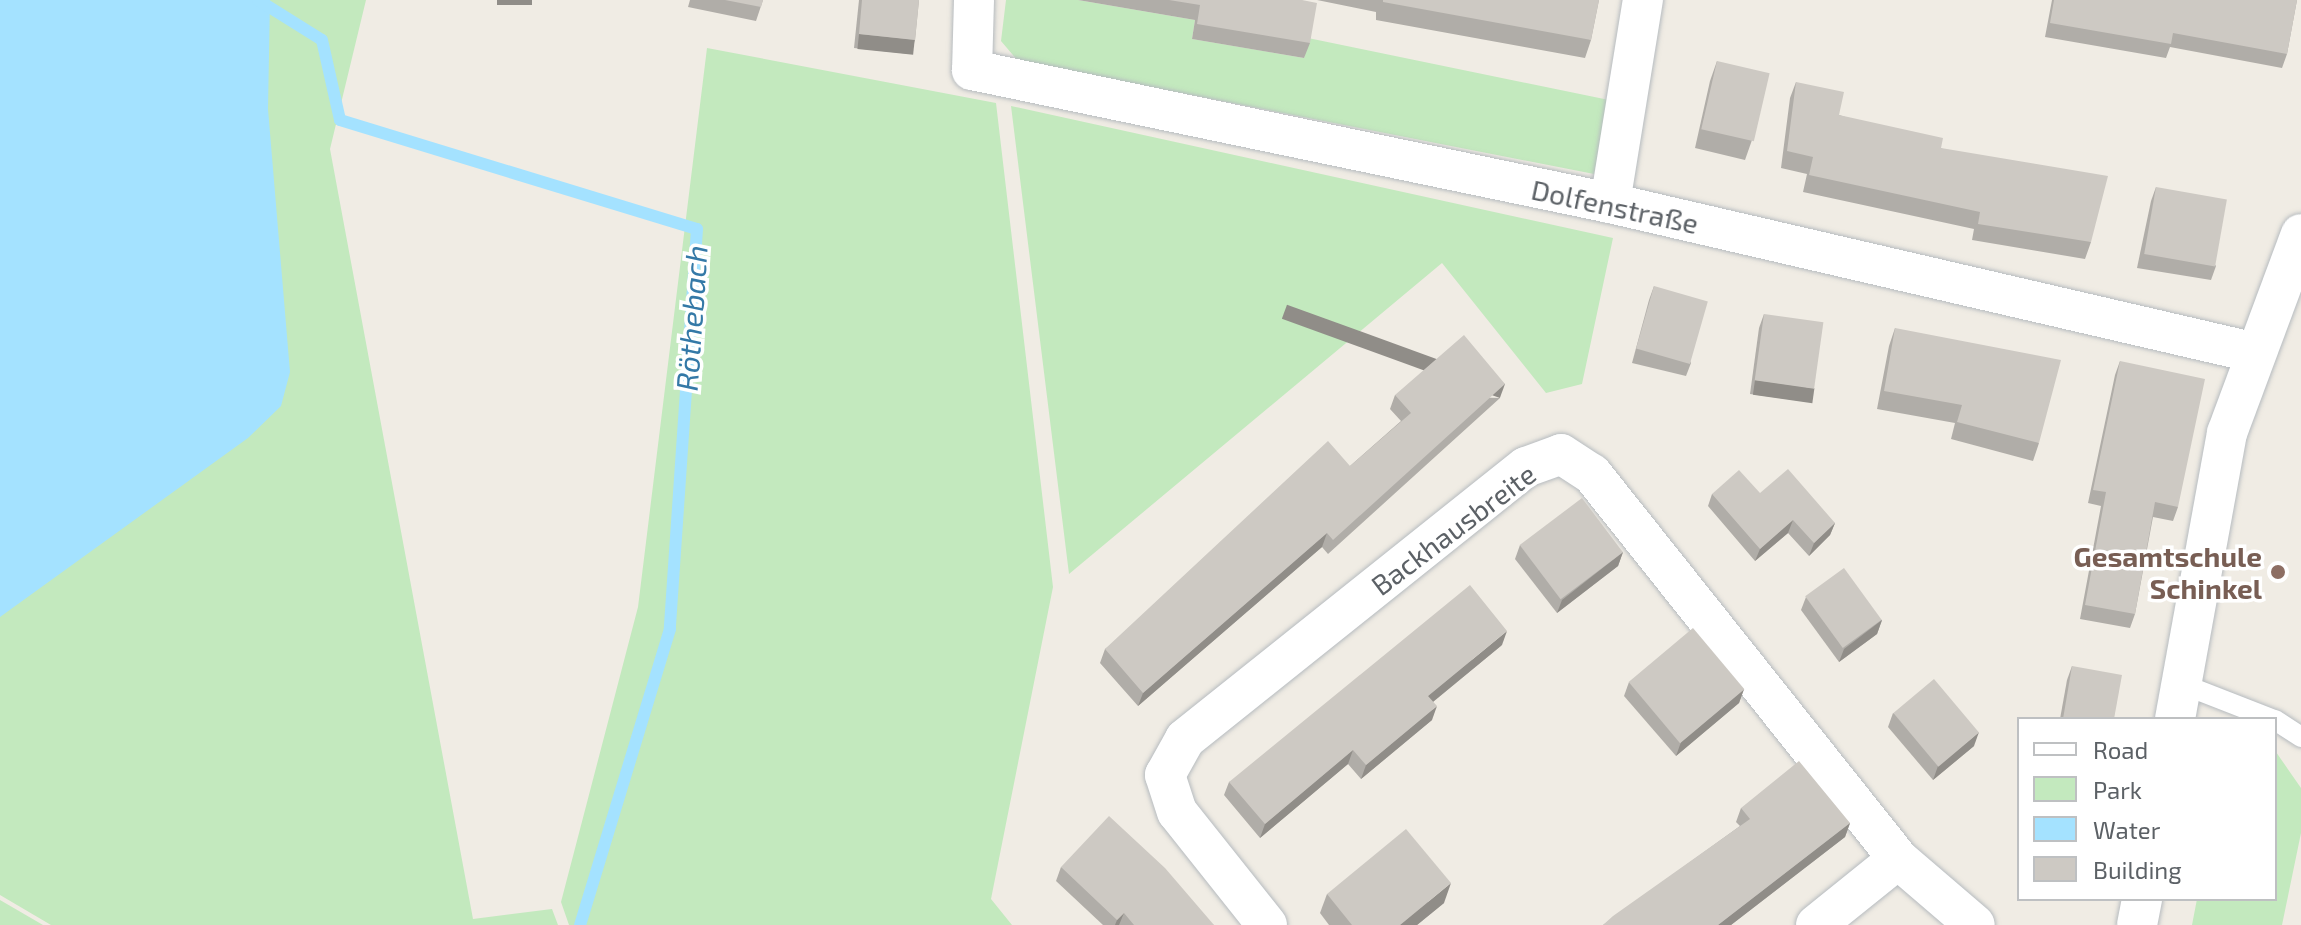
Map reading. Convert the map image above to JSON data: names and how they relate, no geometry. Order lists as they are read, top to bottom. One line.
{"streets":{"street":["Dolfenstraße","Backhausbreite"]},"water":["Röthebach"],"places":["Gesamtschule Schinkel"],"legend":["Road","Park","Water","Building"]}
